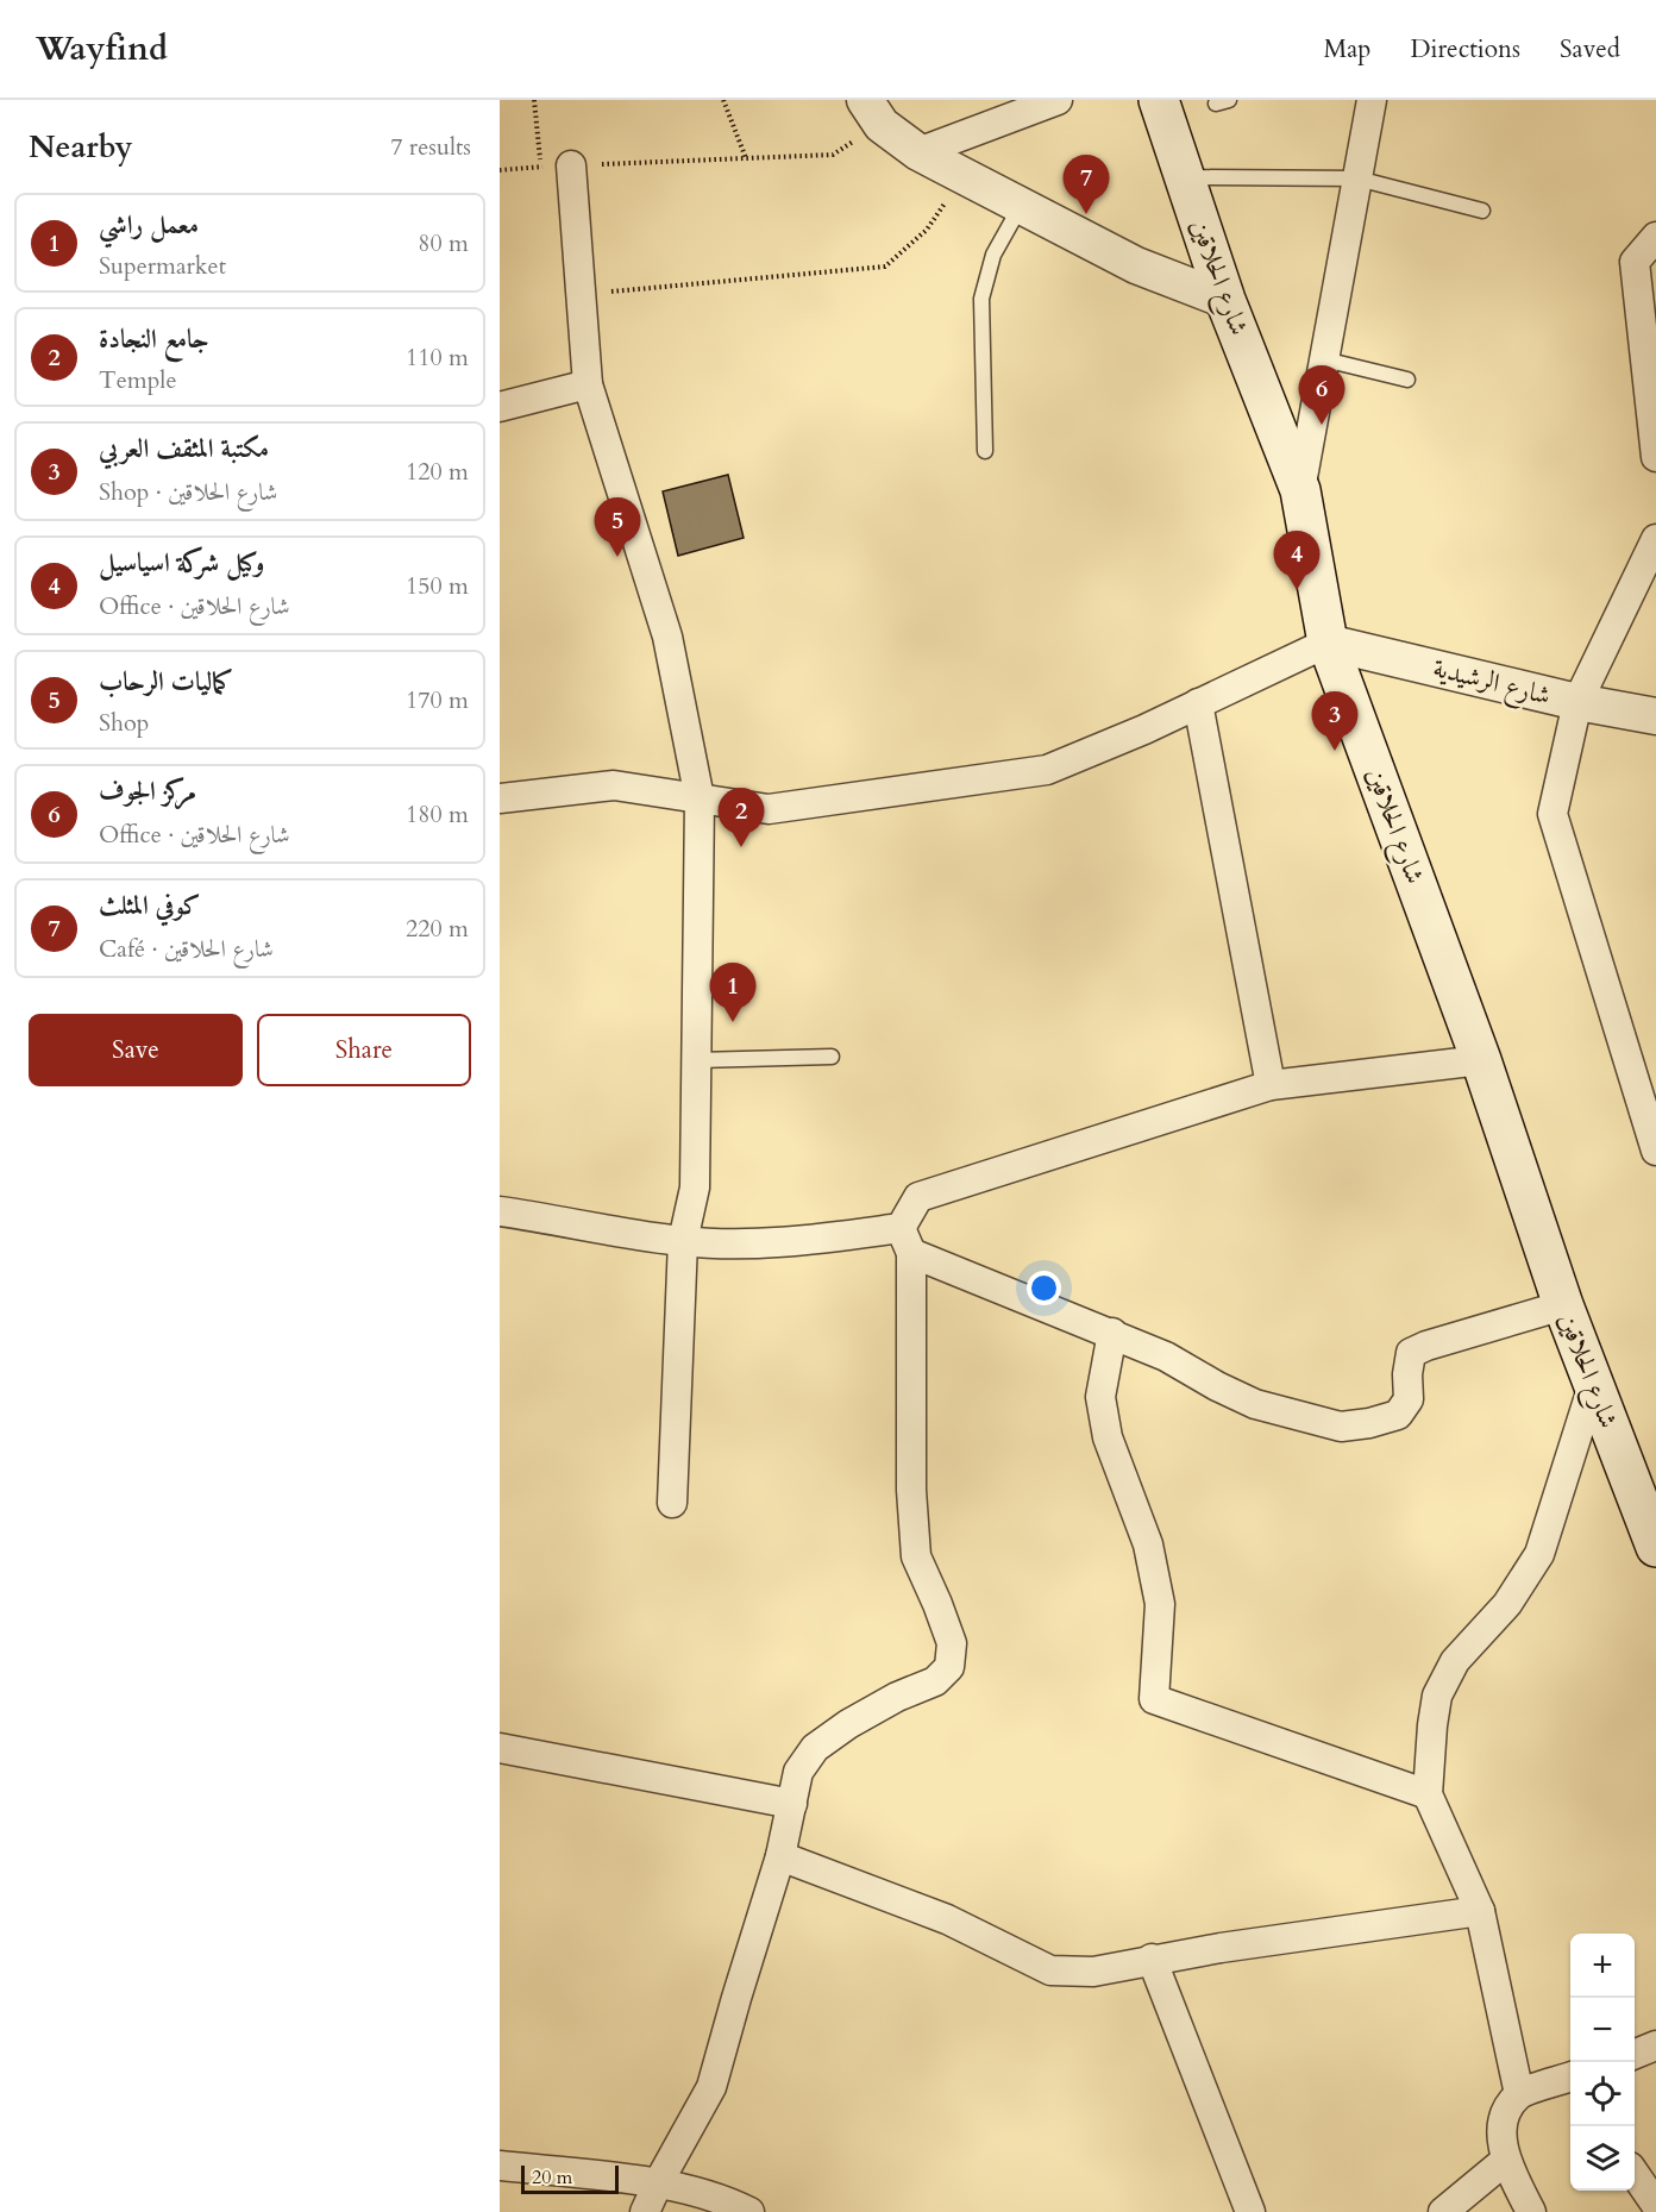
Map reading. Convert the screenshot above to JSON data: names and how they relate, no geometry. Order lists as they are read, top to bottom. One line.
{"streets":{"main road":["شارع الحلاقين"],"street":["شارع الرشيدية"]},"crossings":[["شارع الحلاقين","شارع الرشيدية"]],"scale_bar":"20 m","page":{"header":"Wayfind","nav":["Map","Directions","Saved"],"heading":["Nearby","7 results"],"pins":["7","6","5","4","3","2","1"],"list":[{"mark":"1","name":"معمل راشي","note":"Supermarket","value":"80 m"},{"mark":"2","name":"جامع النجادة","note":"Temple","value":"110 m"},{"mark":"3","name":"مكتبة المثقف العربي","note":"Shop · شارع الحلاقين","value":"120 m"},{"mark":"4","name":"وكيل شركة اسياسيل","note":"Office · شارع الحلاقين","value":"150 m"},{"mark":"5","name":"كماليات الرحاب","note":"Shop","value":"170 m"},{"mark":"6","name":"مركز الجوف","note":"Office · شارع الحلاقين","value":"180 m"},{"mark":"7","name":"كوفي المثلث","note":"Café · شارع الحلاقين","value":"220 m"}],"buttons":["Save","Share"],"map_buttons":["+","−"],"scale":"20 m"}}
